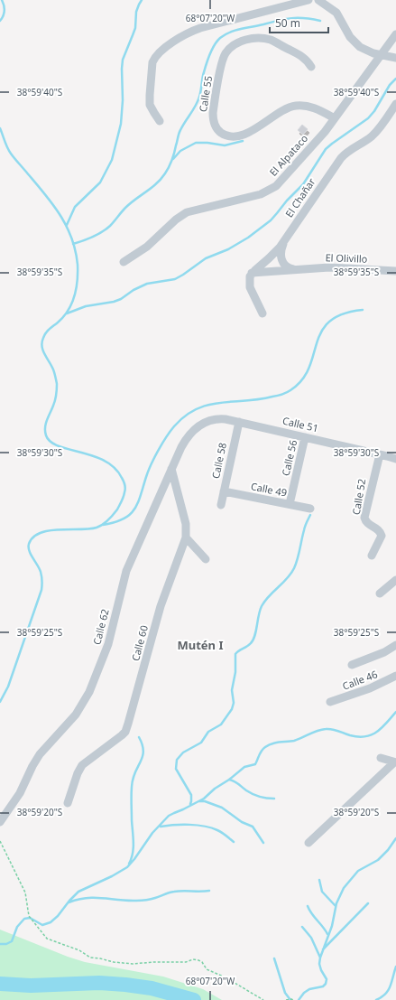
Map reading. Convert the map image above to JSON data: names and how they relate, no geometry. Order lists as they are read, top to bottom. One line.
{"streets":{"street":["Calle 55","El Alpataco","El Chañar","El Olivillo","Calle 51","Calle 56","Calle 58","Calle 49","Calle 52","Calle 62","Calle 60","Calle 46"]},"crossings":[["Calle 55","El Alpataco"],["El Chañar","El Olivillo"],["Calle 51","Calle 56"],["Calle 51","Calle 58"],["Calle 51","Calle 52"],["Calle 51","Calle 62"],["Calle 56","Calle 49"],["Calle 58","Calle 49"],["Calle 62","Calle 60"]],"districts":["Mutén I"],"scale_bar":"50 m","coordinates":["68°07'20\"W","38°59'40\"S","38°59'35\"S","38°59'30\"S","38°59'25\"S","38°59'20\"S"]}
